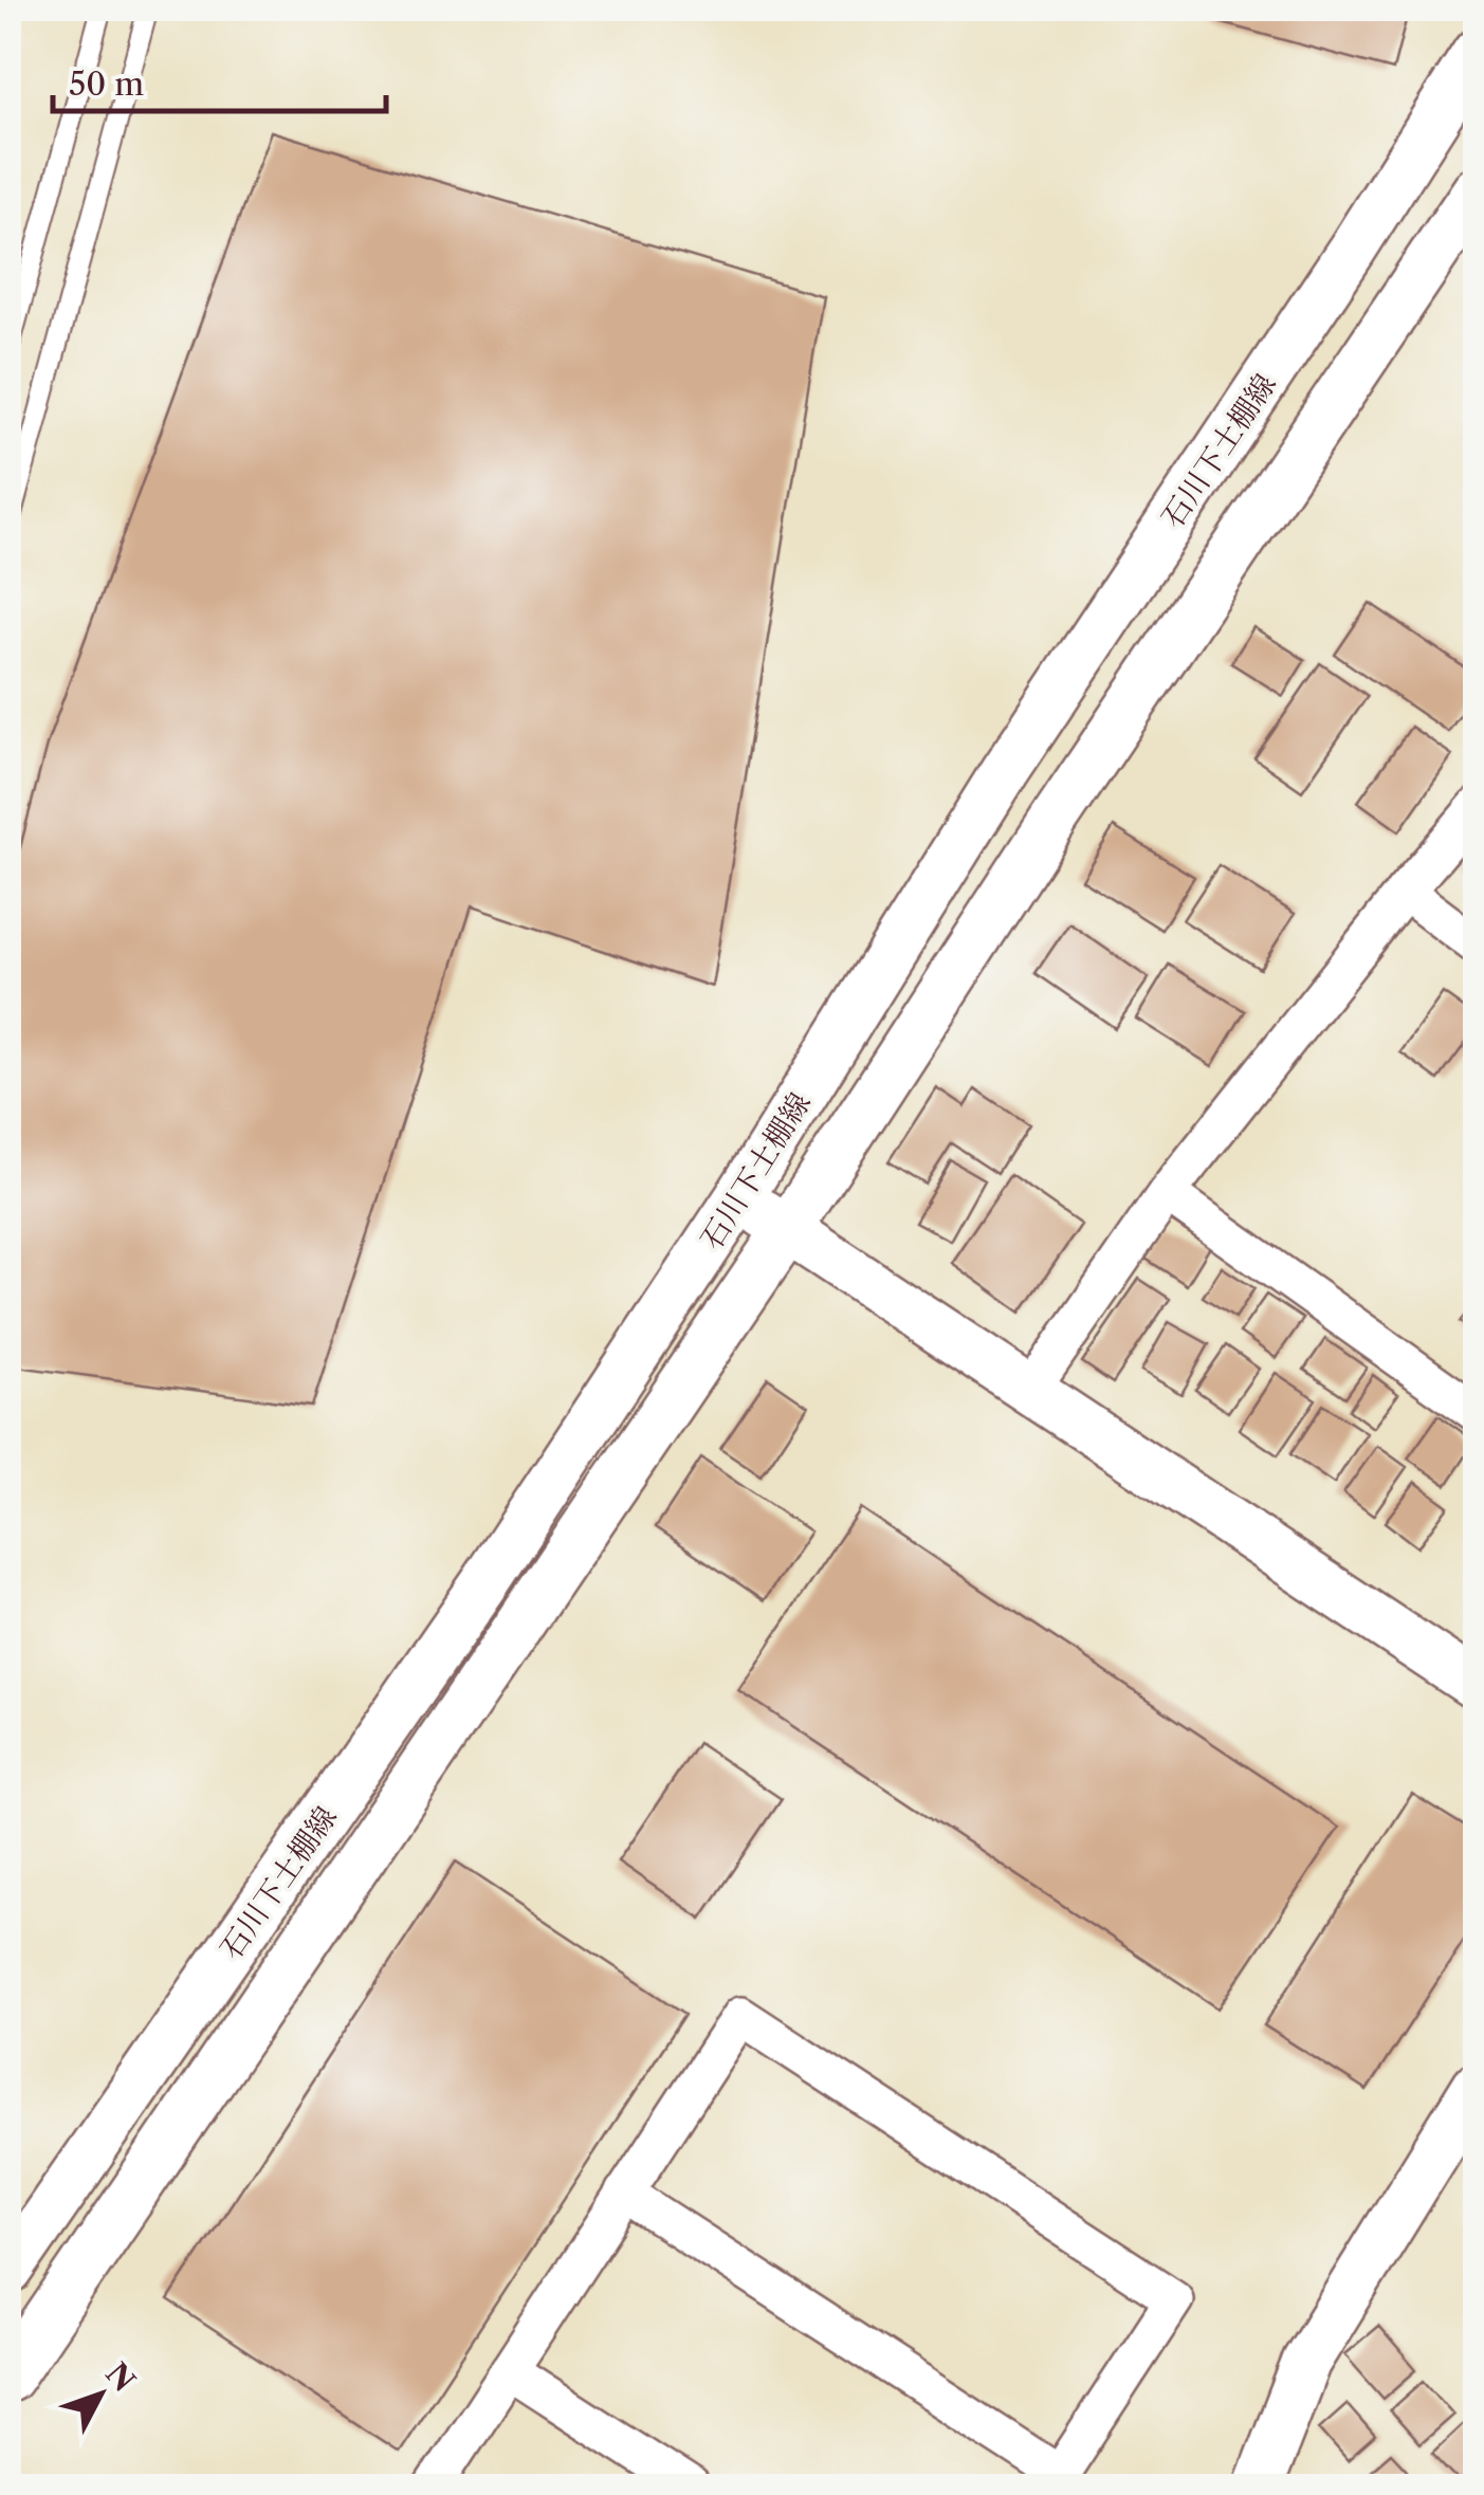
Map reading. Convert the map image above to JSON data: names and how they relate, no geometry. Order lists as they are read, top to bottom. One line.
{"streets":{"street":["石川下土棚線"]},"scale_bar":"50 m","north":"top right"}
